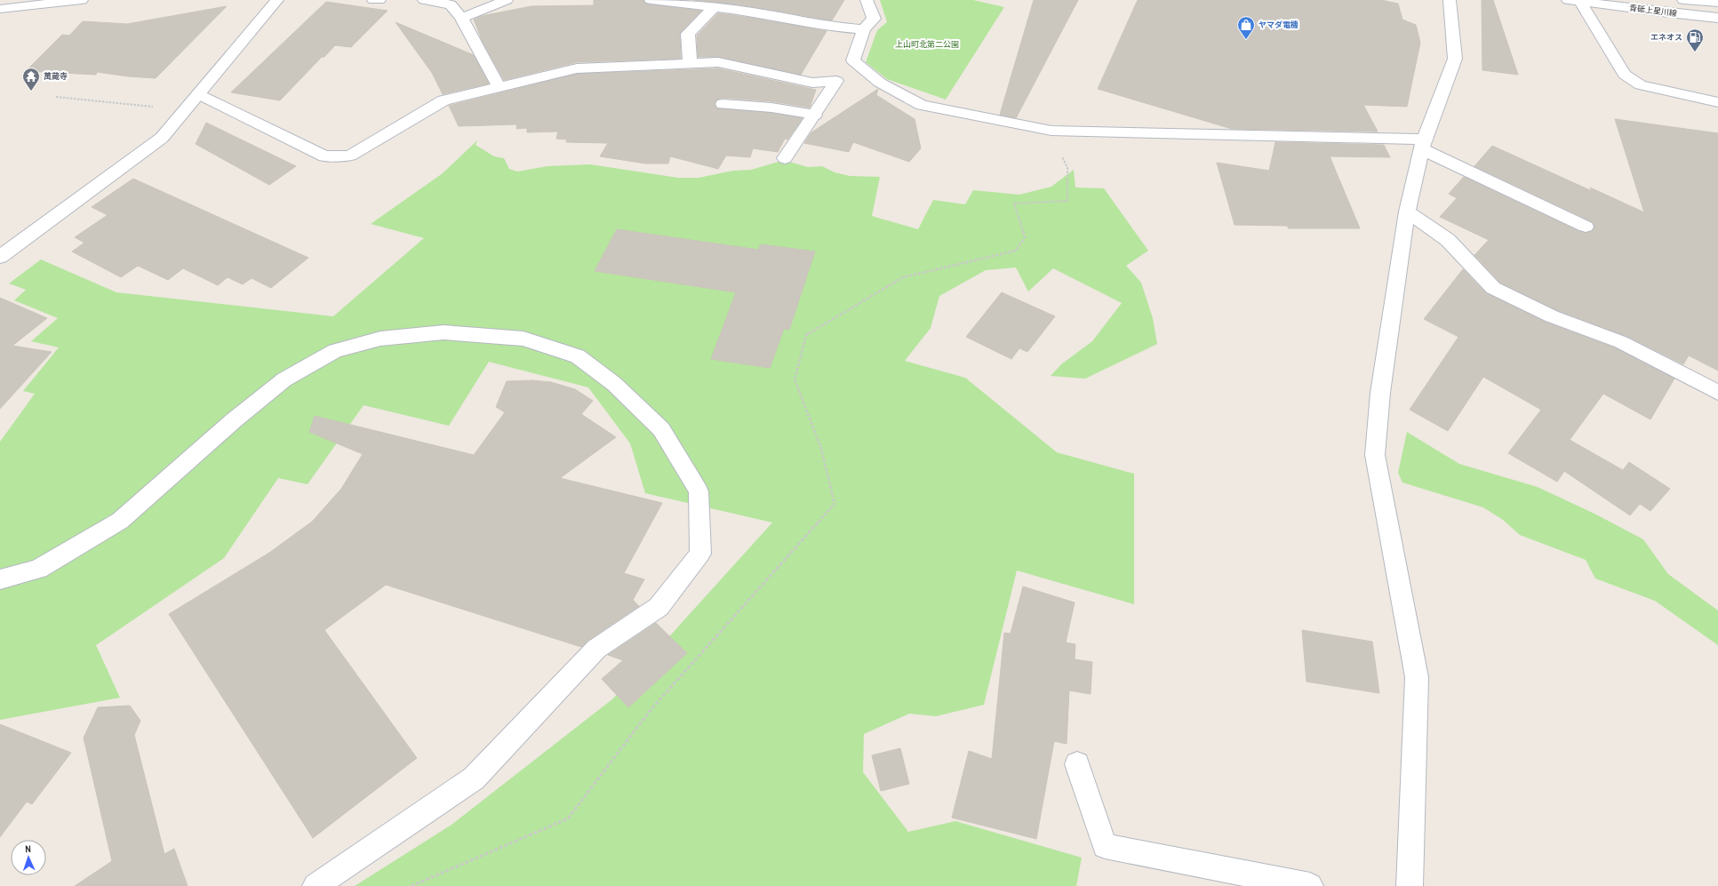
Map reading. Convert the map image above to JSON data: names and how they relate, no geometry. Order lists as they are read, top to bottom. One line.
{"streets":{"street":["青砥上星川線"]},"parks":["上山町北第二公園"],"places":{"shop":["ヤマダ電機"],"fuel station":["エネオス"],"temple":["萬蔵寺"]},"north":"top"}
